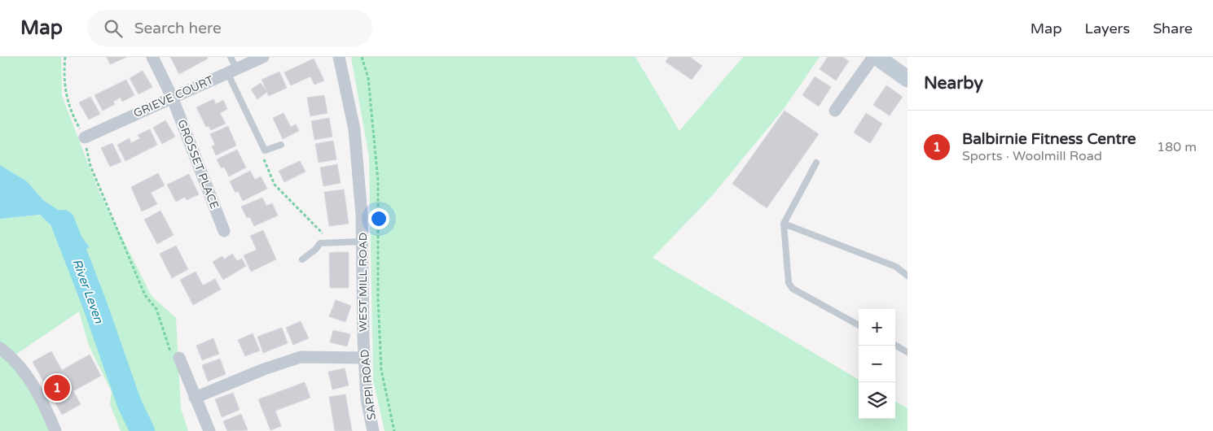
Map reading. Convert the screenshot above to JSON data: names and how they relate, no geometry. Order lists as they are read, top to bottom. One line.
{"streets":{"street":["GRIEVE COURT","GROSSET PLACE","WEST MILL ROAD","SAPPI ROAD"]},"crossings":[["GRIEVE COURT","GROSSET PLACE"],["WEST MILL ROAD","SAPPI ROAD"]],"water":["River Leven"],"page":{"header":"Map","search":"Search here","nav":["Map","Layers","Share"],"heading":"Nearby","list":[{"mark":"1","name":"Balbirnie Fitness Centre","note":"Sports · Woolmill Road","value":"180 m"}],"map_buttons":["+","−"],"pins":"1"}}
